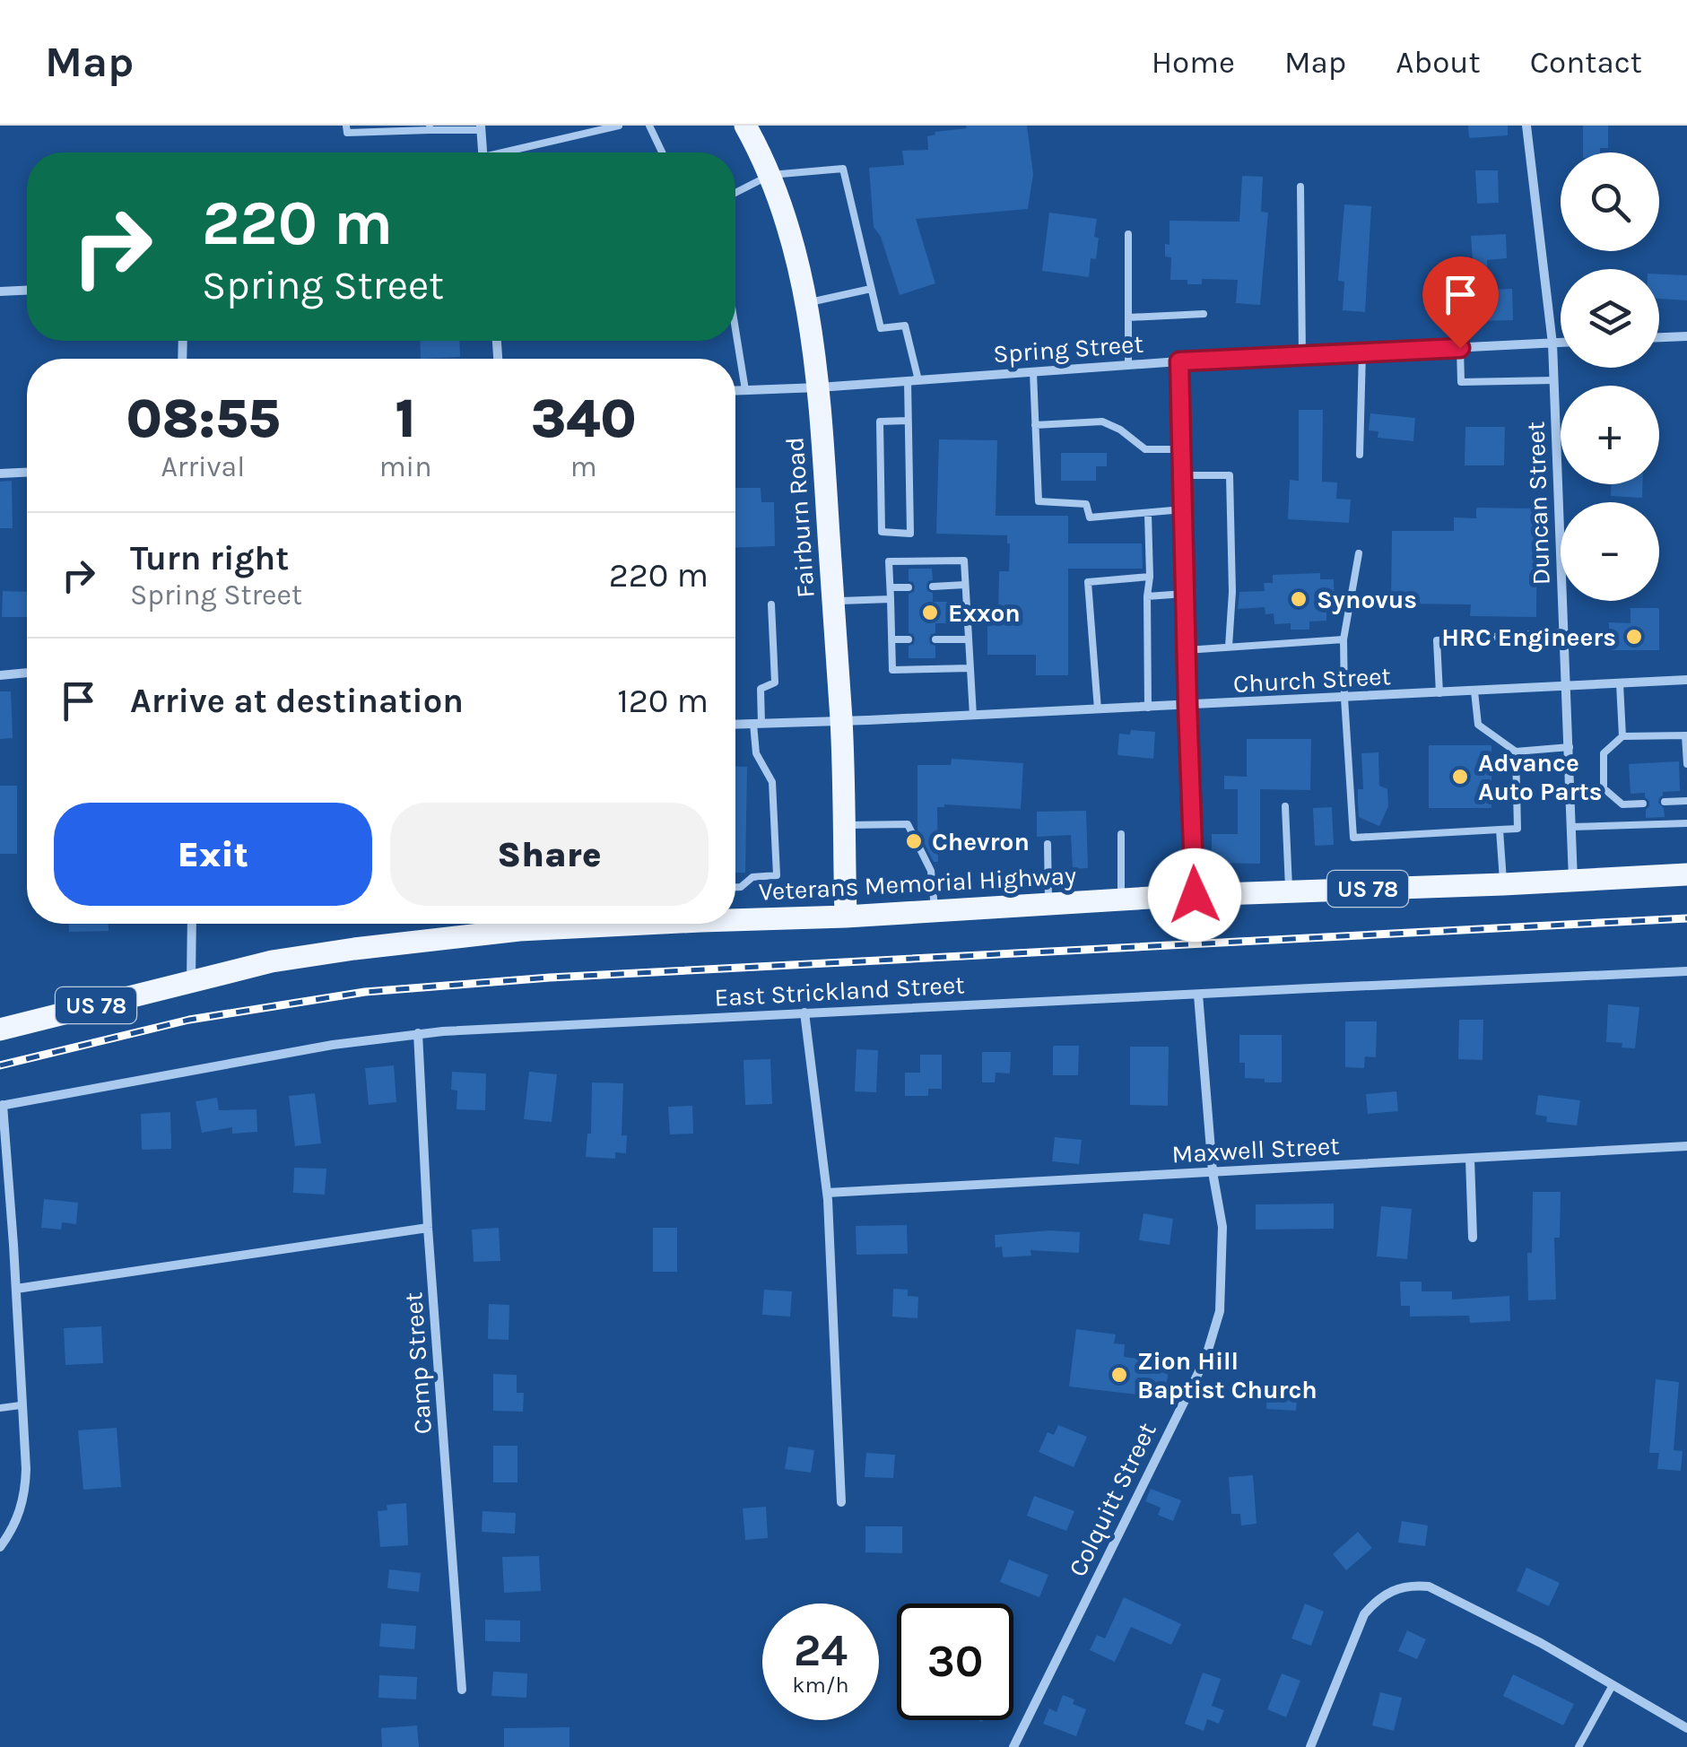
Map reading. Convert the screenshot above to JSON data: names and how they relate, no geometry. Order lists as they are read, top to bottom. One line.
{"streets":{"main road":["Fairburn Road","Veterans Memorial Highway","US 78"],"street":["Spring Street","Duncan Street","Church Street","East Strickland Street","Maxwell Street","Camp Street","Colquitt Street"]},"crossings":[["Spring Street","Duncan Street"],["Spring Street","Fairburn Road"],["Duncan Street","Church Street"],["Duncan Street","Veterans Memorial Highway"],["Fairburn Road","Church Street"],["Fairburn Road","Veterans Memorial Highway"],["East Strickland Street","Camp Street"],["East Strickland Street","Colquitt Street"],["Maxwell Street","Colquitt Street"]],"places":["Synovus","Exxon","HRC Engineers","Advance Auto Parts","Chevron","Zion Hill Baptist Church"],"page":{"header":"Map","nav":["Home","Map","About","Contact"],"map_buttons":["+","−"],"turn":["220 m","Spring Street"],"eta":["08:55","Arrival","1","min","340","m"],"list":[{"name":"Turn right","note":"Spring Street","value":"220 m"},{"name":"Arrive at destination","value":"120 m"}],"buttons":["Exit","Share"],"speed":"24 km/h","limit":"30"}}
